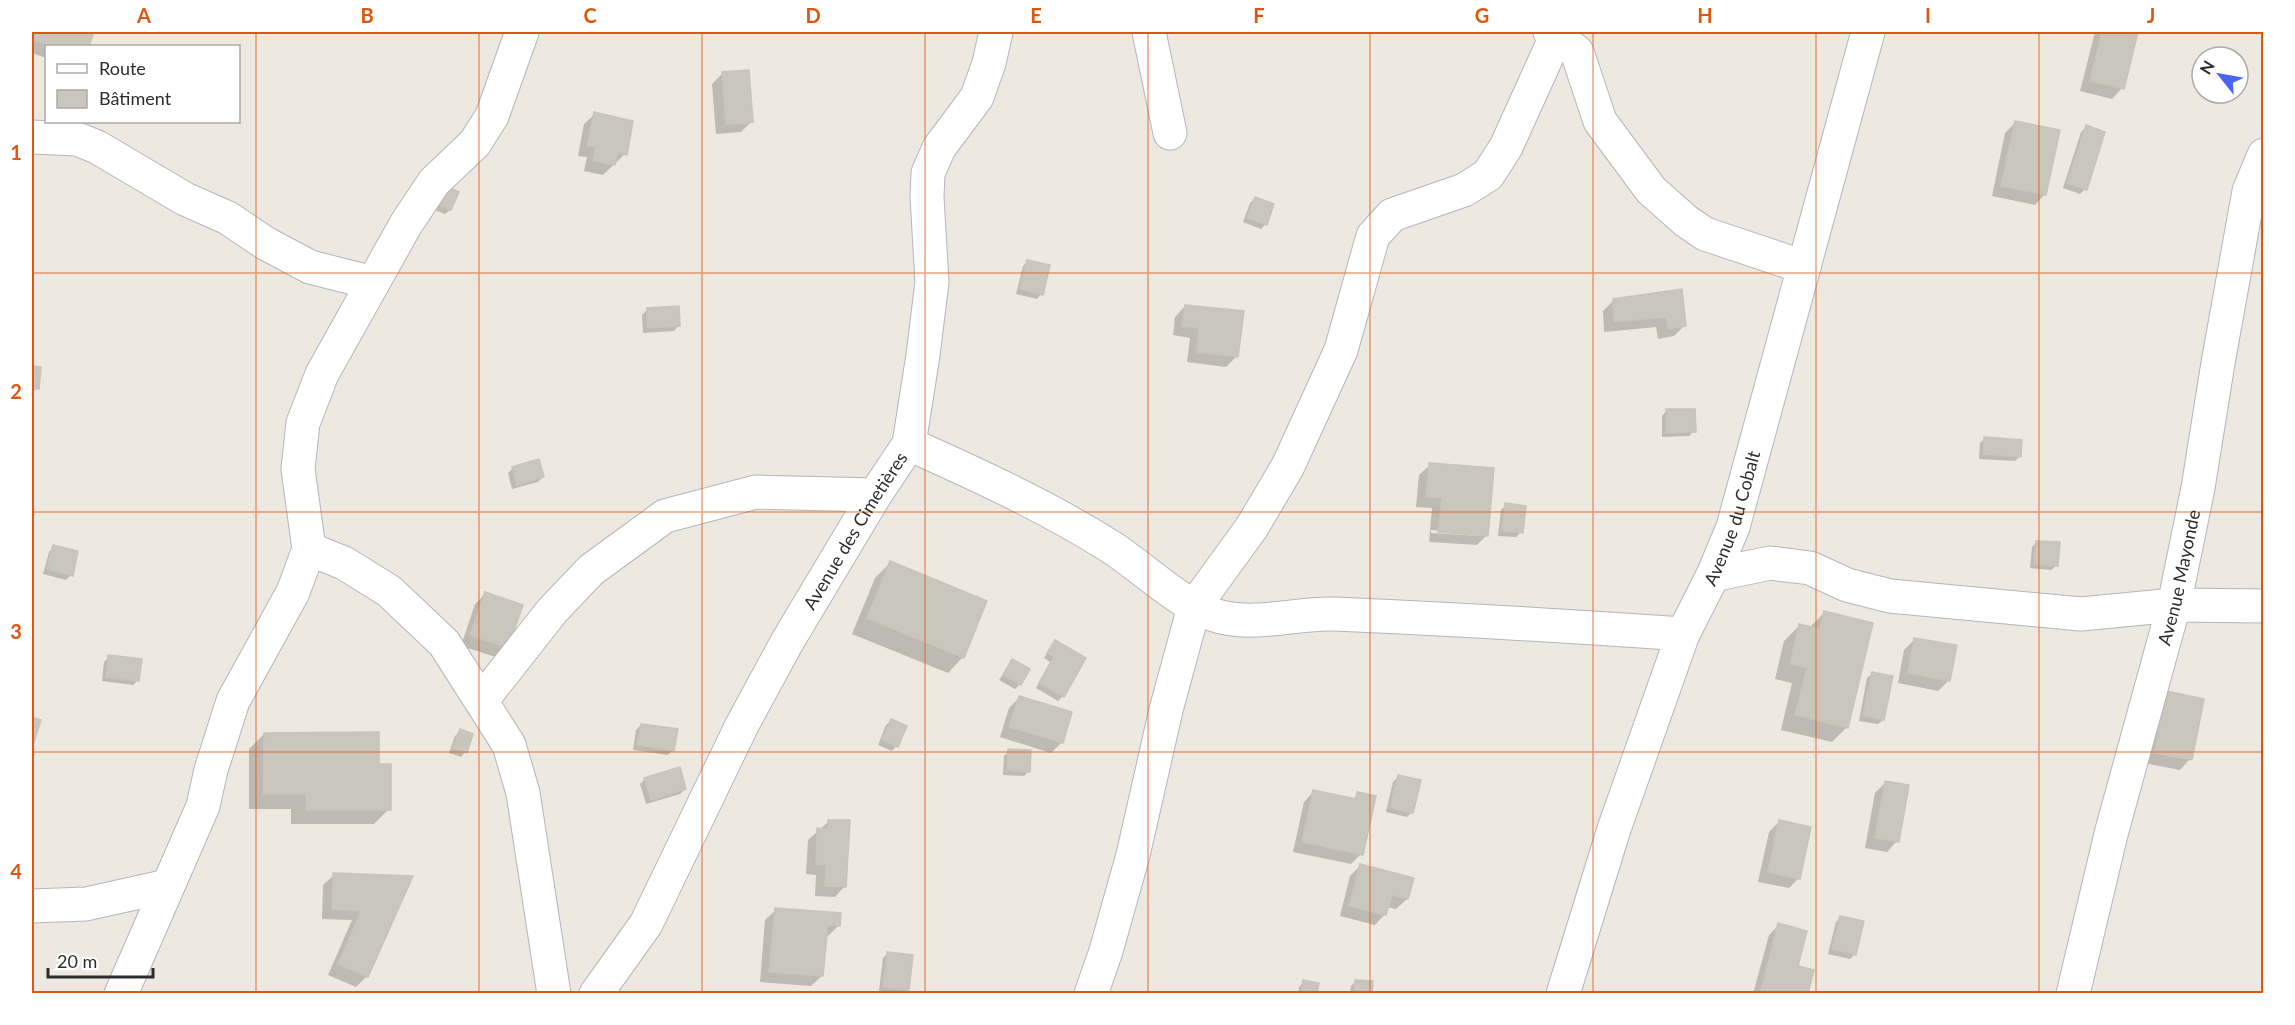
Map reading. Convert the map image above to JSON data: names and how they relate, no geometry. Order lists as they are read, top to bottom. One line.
{"streets":{"street":["Avenue du Cobalt","Avenue des Cimetières","Avenue Mayonde"]},"legend":["Route","Bâtiment"],"scale_bar":"20 m","north":"top left","grid":{"columns":["A","B","C","D","E","F","G","H","I","J"],"rows":["1","2","3","4"]}}
